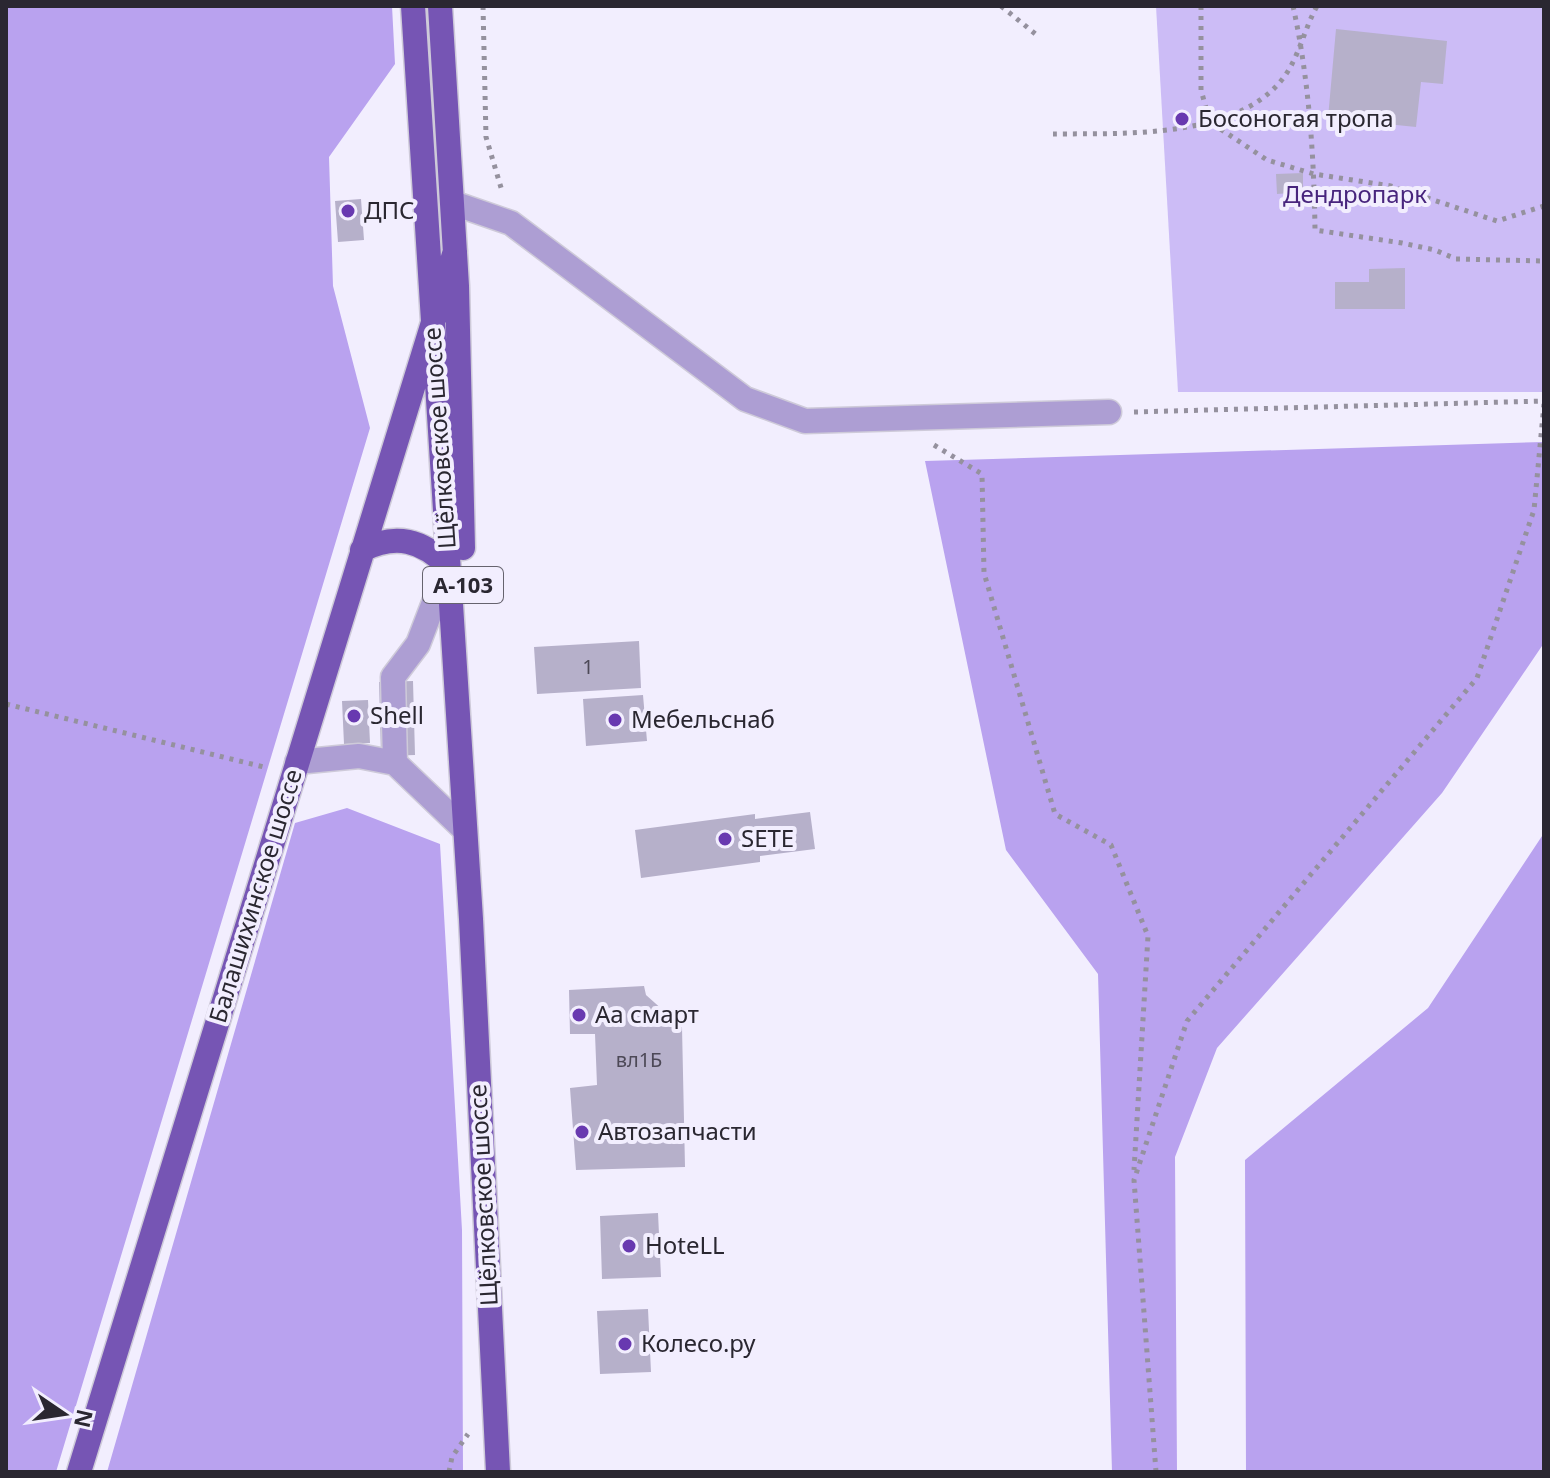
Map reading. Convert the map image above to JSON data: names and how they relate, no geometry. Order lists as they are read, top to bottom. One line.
{"streets":{"main road":["Щёлковское шоссе","А-103","Балашихинское шоссе"]},"crossings":[["Щёлковское шоссе","Балашихинское шоссе"]],"parks":["Дендропарк"],"places":["Босоногая тропа","ДПС","Shell","Мебельснаб","SETE","Аа смарт","Автозапчасти","HoteLL","Колесо.ру"],"house_numbers":["1","вл1Б"],"north":"right"}
